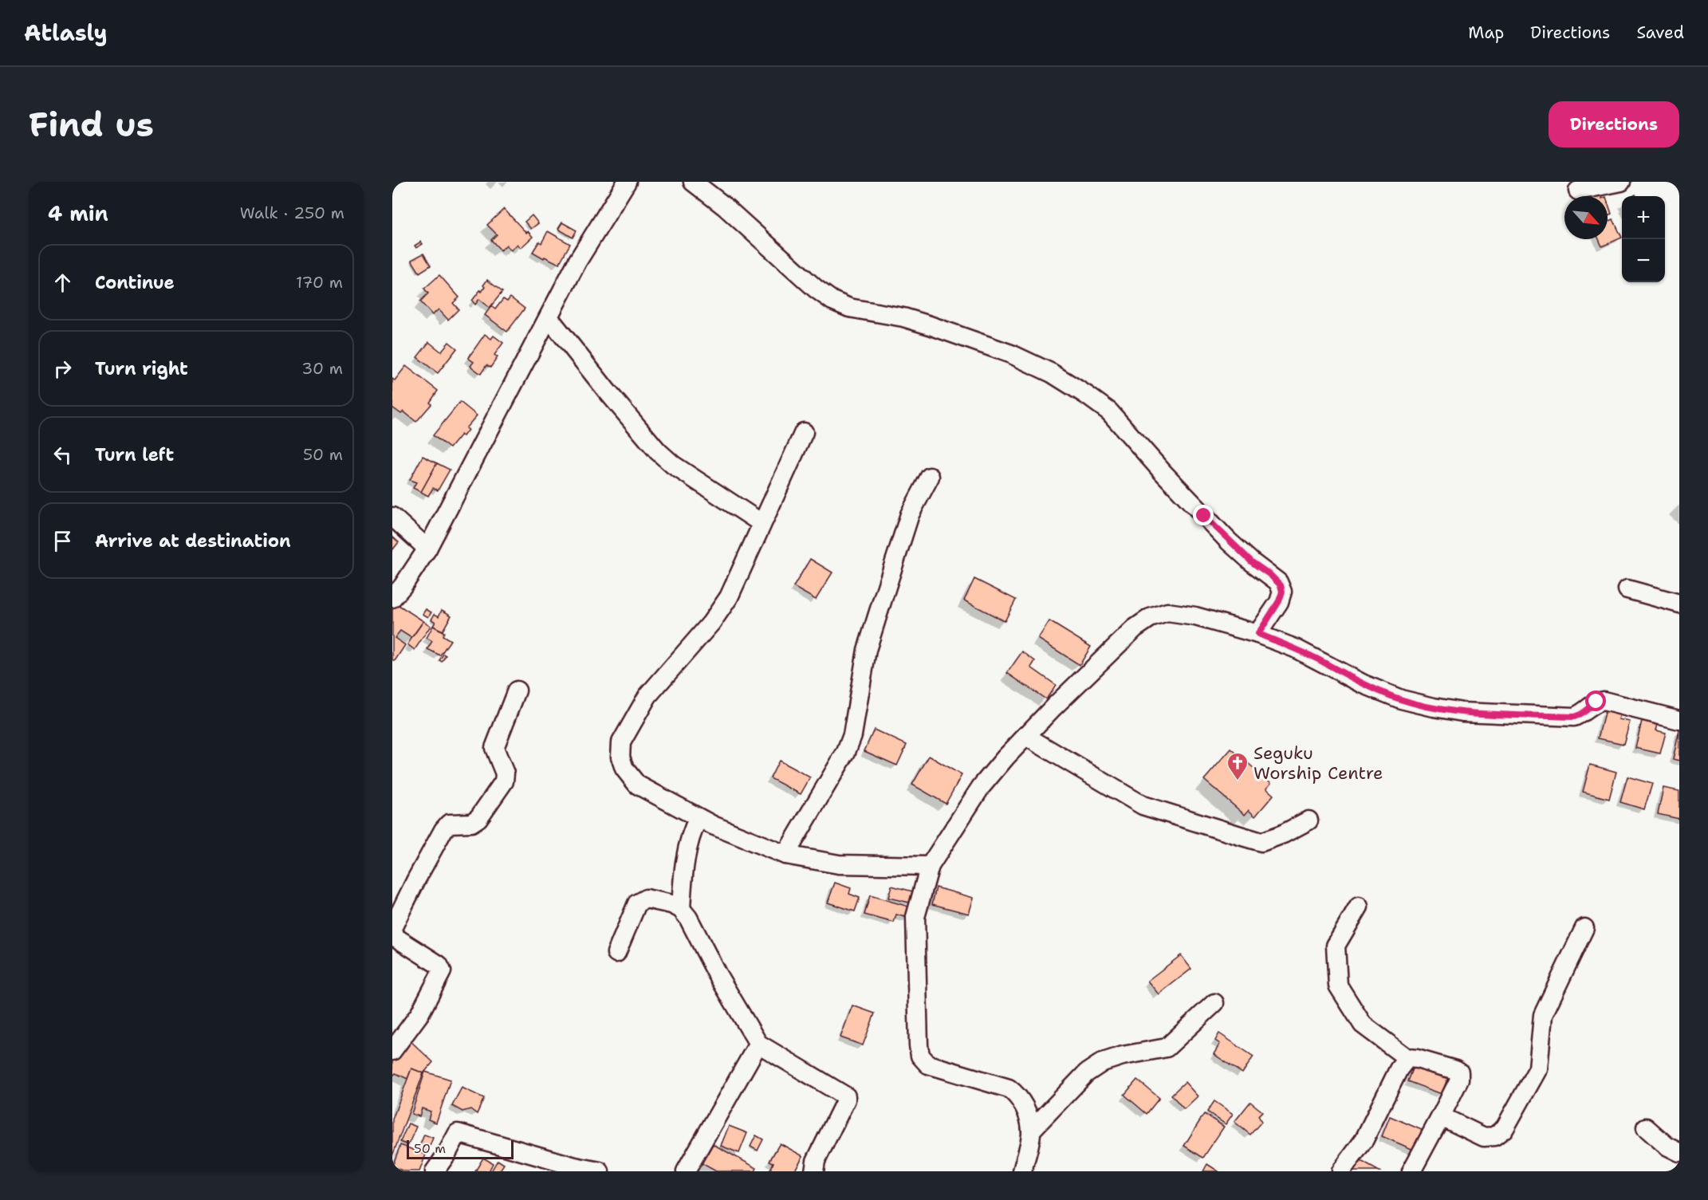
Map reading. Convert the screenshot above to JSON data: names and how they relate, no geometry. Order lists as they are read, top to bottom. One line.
{"places":{"church":["Seguku Worship Centre"]},"scale_bar":"50 m","north":"bottom right","page":{"header":"Atlasly","nav":["Map","Directions","Saved"],"buttons":"Directions","title":"Find us","heading":["4 min","Walk · 250 m"],"map_buttons":["+","−"],"list":[["Continue","170 m"],["Turn right","30 m"],["Turn left","50 m"],"Arrive at destination"],"scale":"50 m"}}
